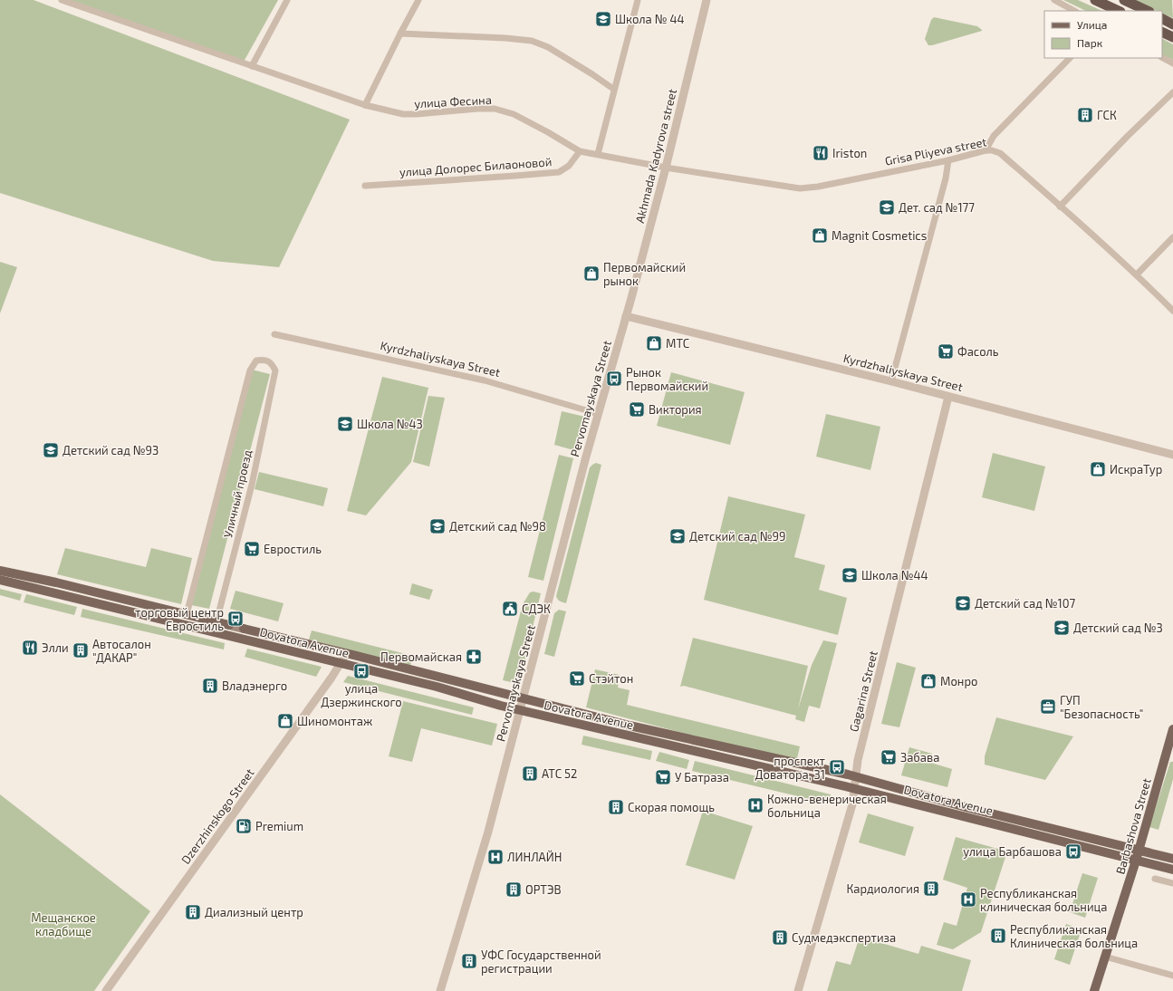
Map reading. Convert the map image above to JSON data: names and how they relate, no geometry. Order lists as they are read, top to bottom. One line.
{"streets":{"main road":["Dovatora Avenue","Barbashova Street"],"street":["улица Фесина","Grisa Pliyeva street","Akhmada Kadyrova street","улица Долорес Билаоновой","Kyrdzhaliyskaya Street","Pervomayskaya Street","Уличный проезд","Gagarina Street","Dzerzhinskogo Street"]},"crossings":[["улица Фесина","Grisa Pliyeva street"],["улица Фесина","улица Долорес Билаоновой"],["Grisa Pliyeva street","Akhmada Kadyrova street"],["Akhmada Kadyrova street","Kyrdzhaliyskaya Street"],["Akhmada Kadyrova street","Pervomayskaya Street"],["Kyrdzhaliyskaya Street","Pervomayskaya Street"],["Kyrdzhaliyskaya Street","Gagarina Street"],["Pervomayskaya Street","Dovatora Avenue"],["Уличный проезд","Dovatora Avenue"],["Dovatora Avenue","Gagarina Street"],["Dovatora Avenue","Dzerzhinskogo Street"],["Dovatora Avenue","Barbashova Street"]],"parks":["Мещанское кладбище"],"places":{"school or university":["Школа № 44","Дет. сад №177","Школа №43","Детский сад №93","Детский сад №98","Детский сад №99","Школа №44","Детский сад №107","Детский сад №3"],"building":["ГСК","Автосалон \"ДАКАР\"","Владэнерго","АТС 52","Скорая помощь","Кардиология","ОРТЭВ","Диализный центр","Республиканская Клиническая больница","Судмедэкспертиза","УФС Государственной регистрации"],"restaurant":["Iriston","Элли"],"shop":["Magnit Cosmetics","Первомайский рынок","МТС","ИскраТур","Монро","Шиномонтаж"],"supermarket":["Фасоль","Виктория","Евростиль","Стэйтон","Забава","У Батраза"],"bus stop":["Рынок Первомайский","торговый центр Евростиль","улица Дзержинского","проспект Доватора, 31","улица Барбашова"],"public building":["СДЭК"],"pharmacy":["Первомайская"],"office":["ГУП \"Безопасность\""],"hospital":["Кожно-венерическая больница","ЛИНЛАЙН","Республиканская клиническая больница"],"fuel station":["Premium"]},"legend":["Улица","Парк"]}
